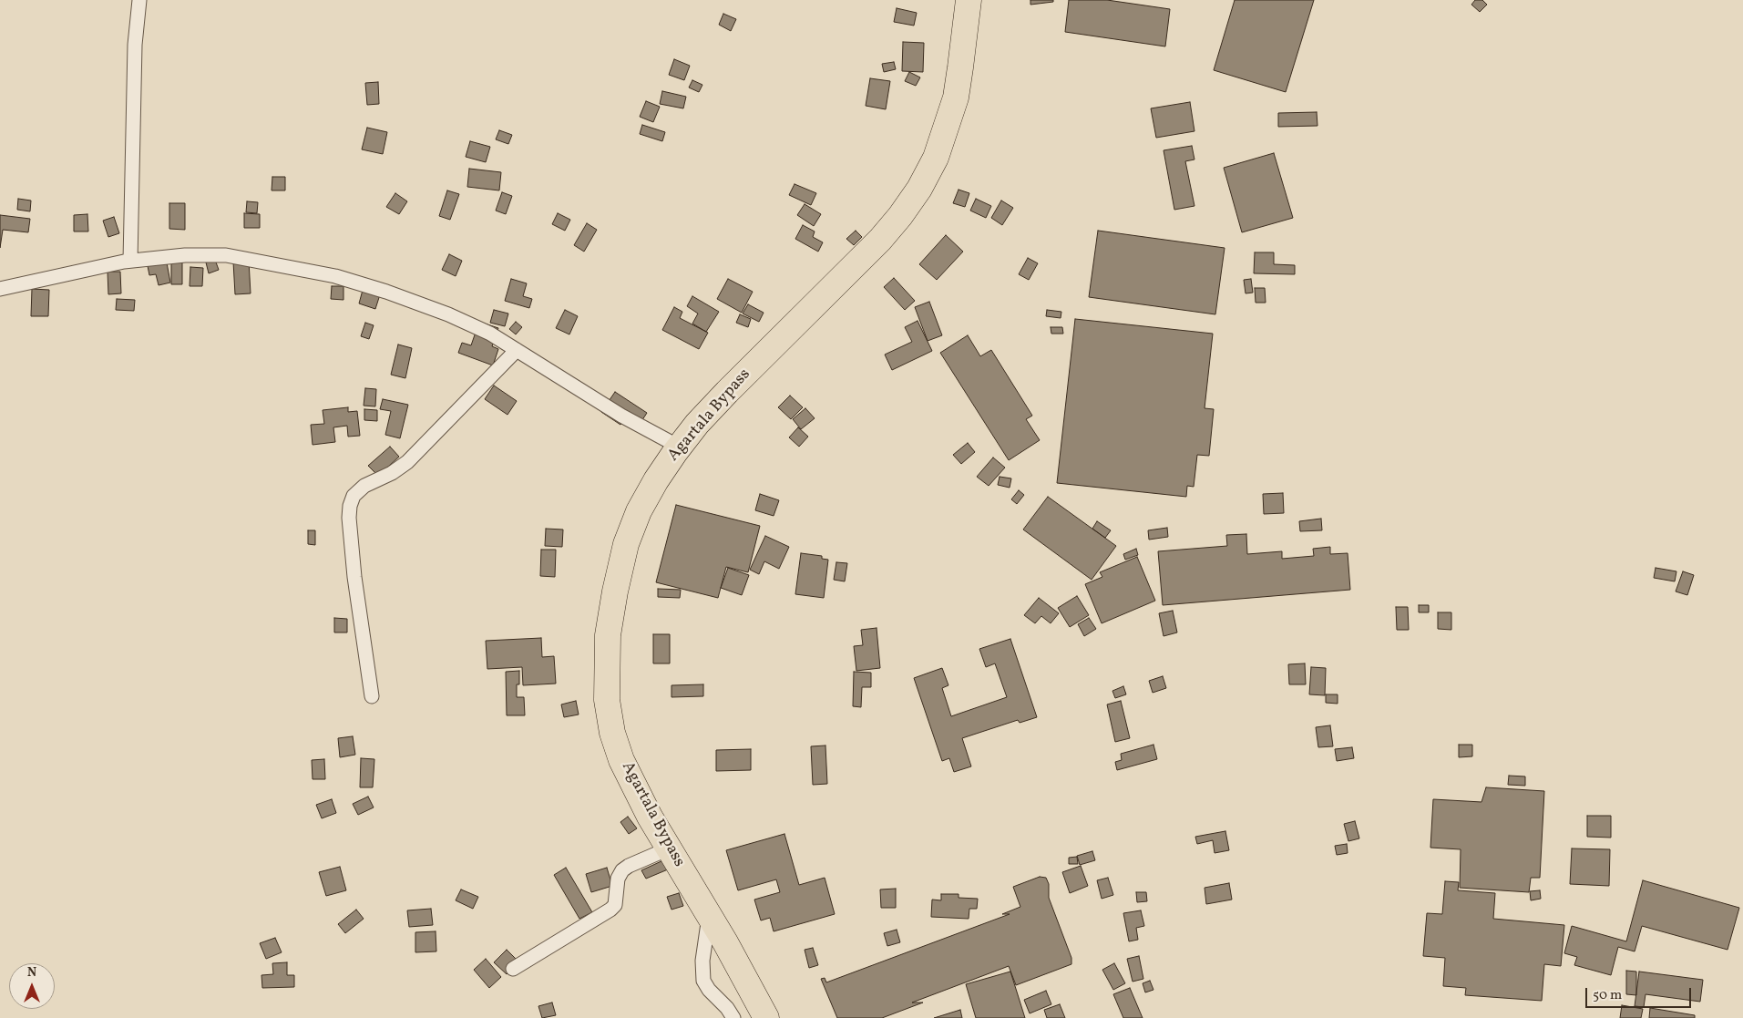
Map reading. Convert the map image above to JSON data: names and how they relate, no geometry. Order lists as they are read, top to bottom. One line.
{"streets":{"highway":["Agartala Bypass"]},"scale_bar":"50 m","north":"top"}
